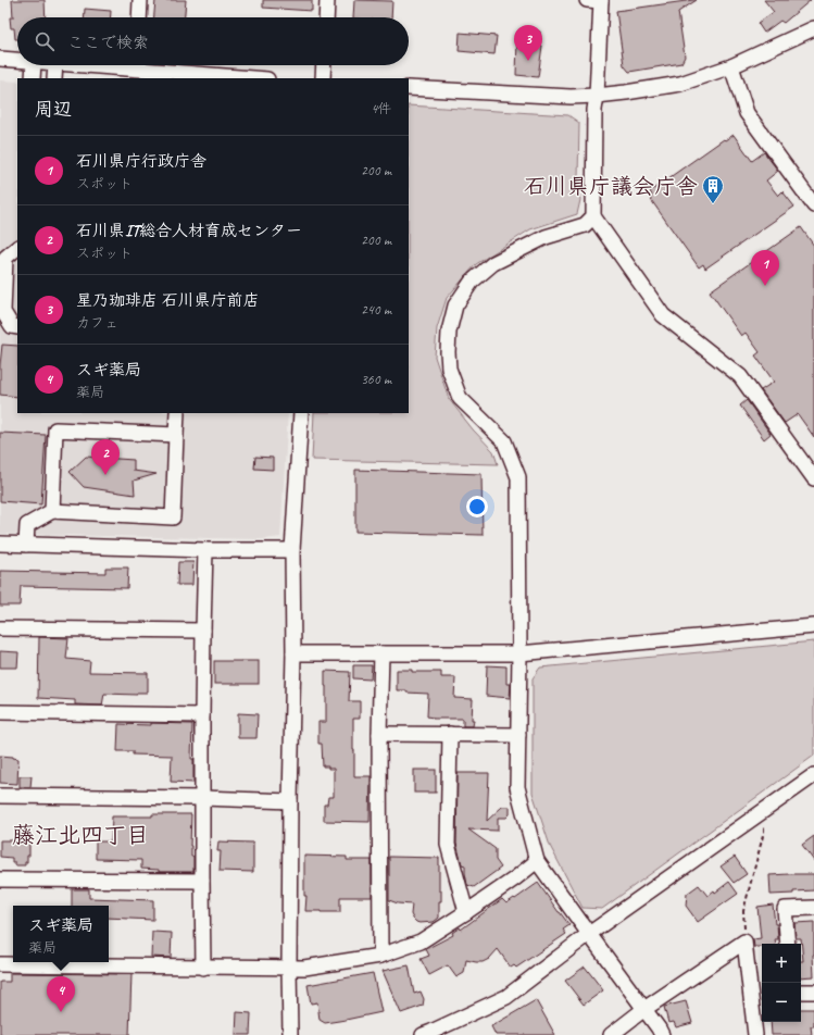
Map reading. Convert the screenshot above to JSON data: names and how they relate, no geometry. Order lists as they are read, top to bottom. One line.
{"districts":["藤江北四丁目"],"places":{"building":["石川県庁議会庁舎"]},"page":{"search":"ここで検索","pins":["3","1","2","4"],"heading":["周辺","4件"],"list":[{"mark":"1","name":"石川県庁行政庁舎","note":"スポット","value":"200 m"},{"mark":"2","name":"石川県IT総合人材育成センター","note":"スポット","value":"200 m"},{"mark":"3","name":"星乃珈琲店 石川県庁前店","note":"カフェ","value":"240 m"},{"mark":"4","name":"スギ薬局","note":"薬局","value":"360 m"}],"popup":["スギ薬局","薬局"],"map_buttons":["+","−"]}}
